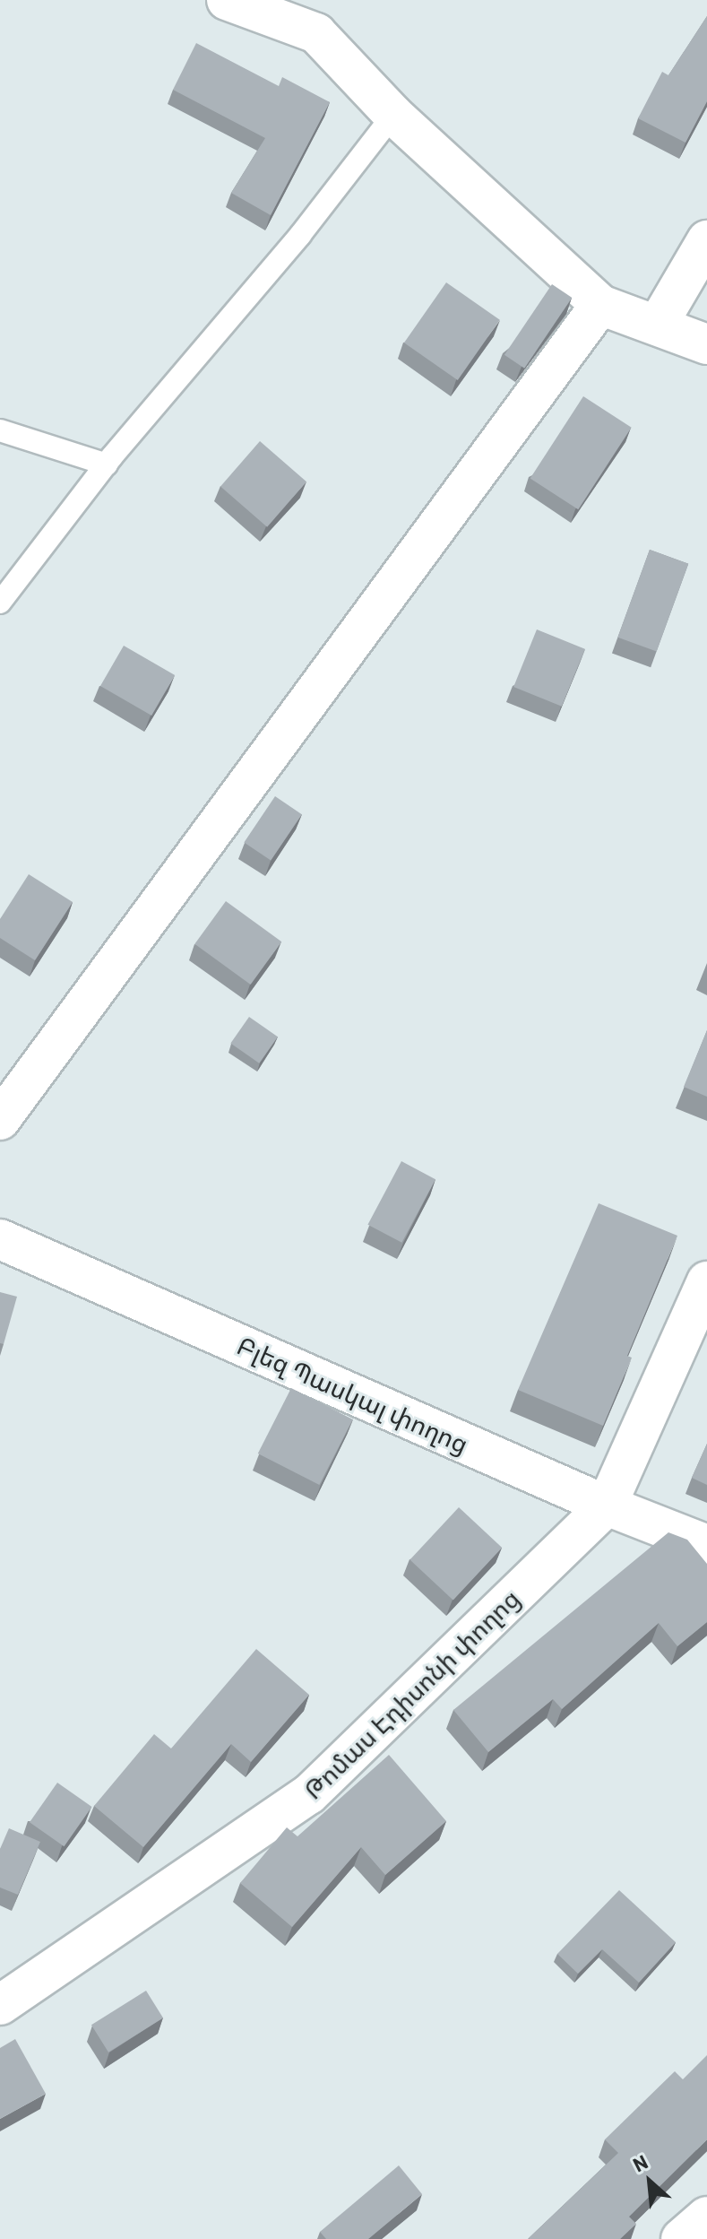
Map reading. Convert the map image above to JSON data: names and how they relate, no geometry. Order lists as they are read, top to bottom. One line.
{"streets":{"street":["Բլեզ Պասկալ փողոց","Թոմաս Էդիսոնի փողոց"]},"crossings":[["Բլեզ Պասկալ փողոց","Թոմաս Էդիսոնի փողոց"]],"north":"top left"}
